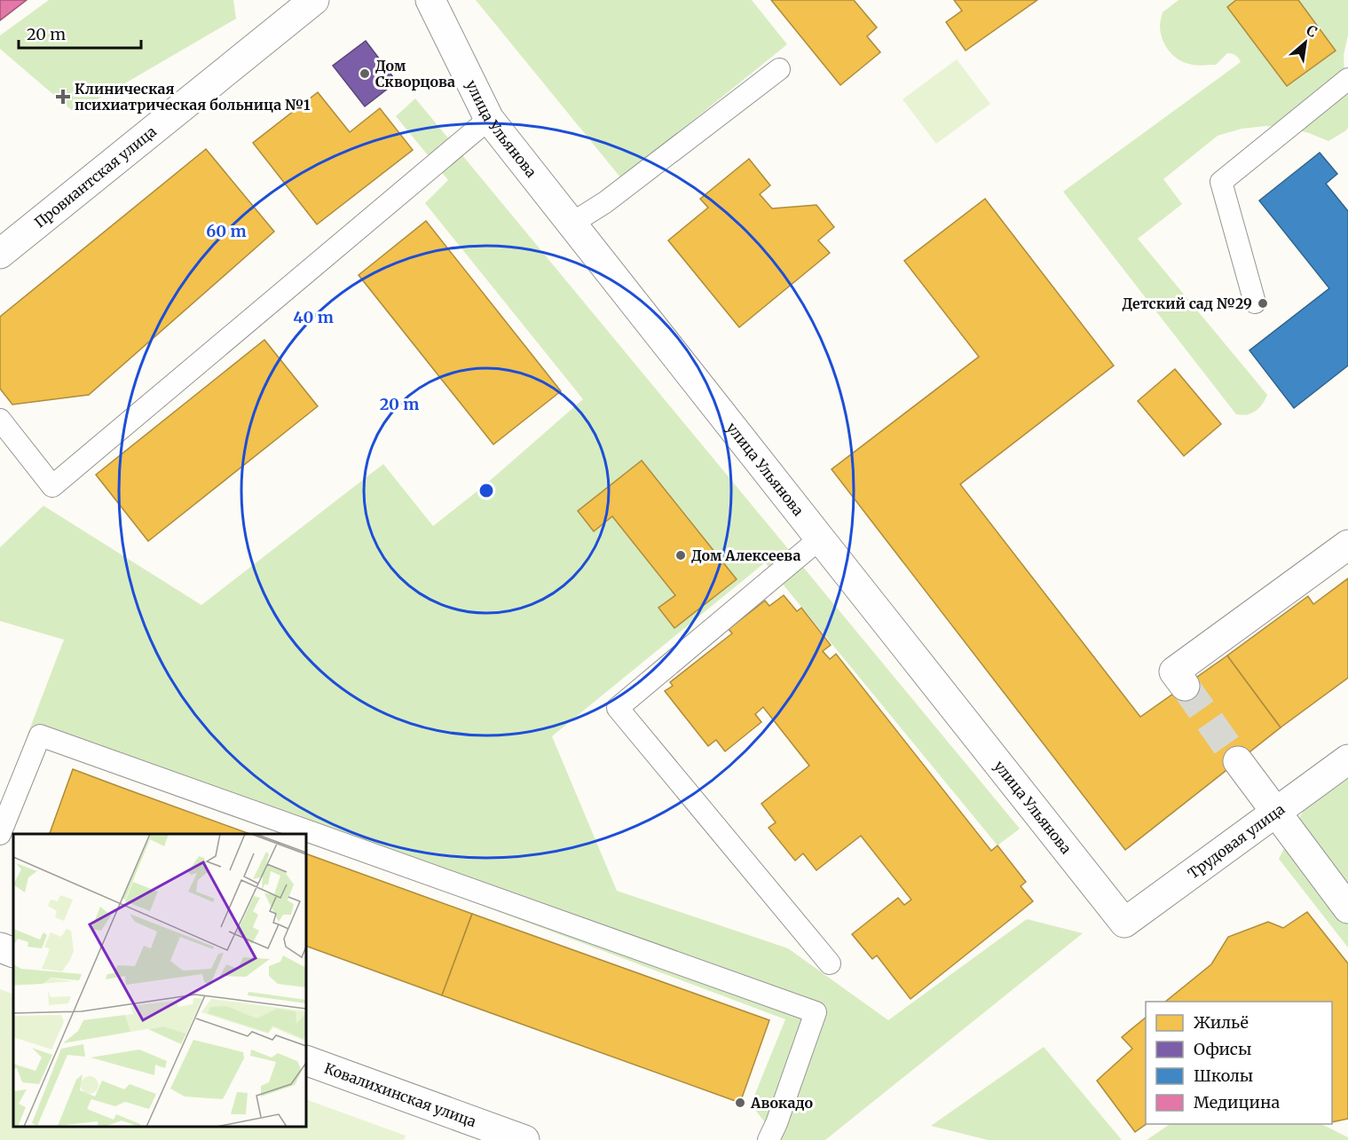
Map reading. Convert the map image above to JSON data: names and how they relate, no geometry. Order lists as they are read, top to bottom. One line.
{"streets":{"street":["улица Ульянова","Провиантская улица","Трудовая улица","Ковалихинская улица"]},"crossings":[["улица Ульянова","Трудовая улица"]],"places":{"other":["Дом Скворцова","Детский сад №29","Дом Алексеева","Авокадо"],"health":["Клиническая психиатрическая больница №1"]},"legend":["Жильё","Офисы","Школы","Медицина"],"scale_bar":"20 m","north":"top right","rings":["60 m","40 m","20 m"]}
